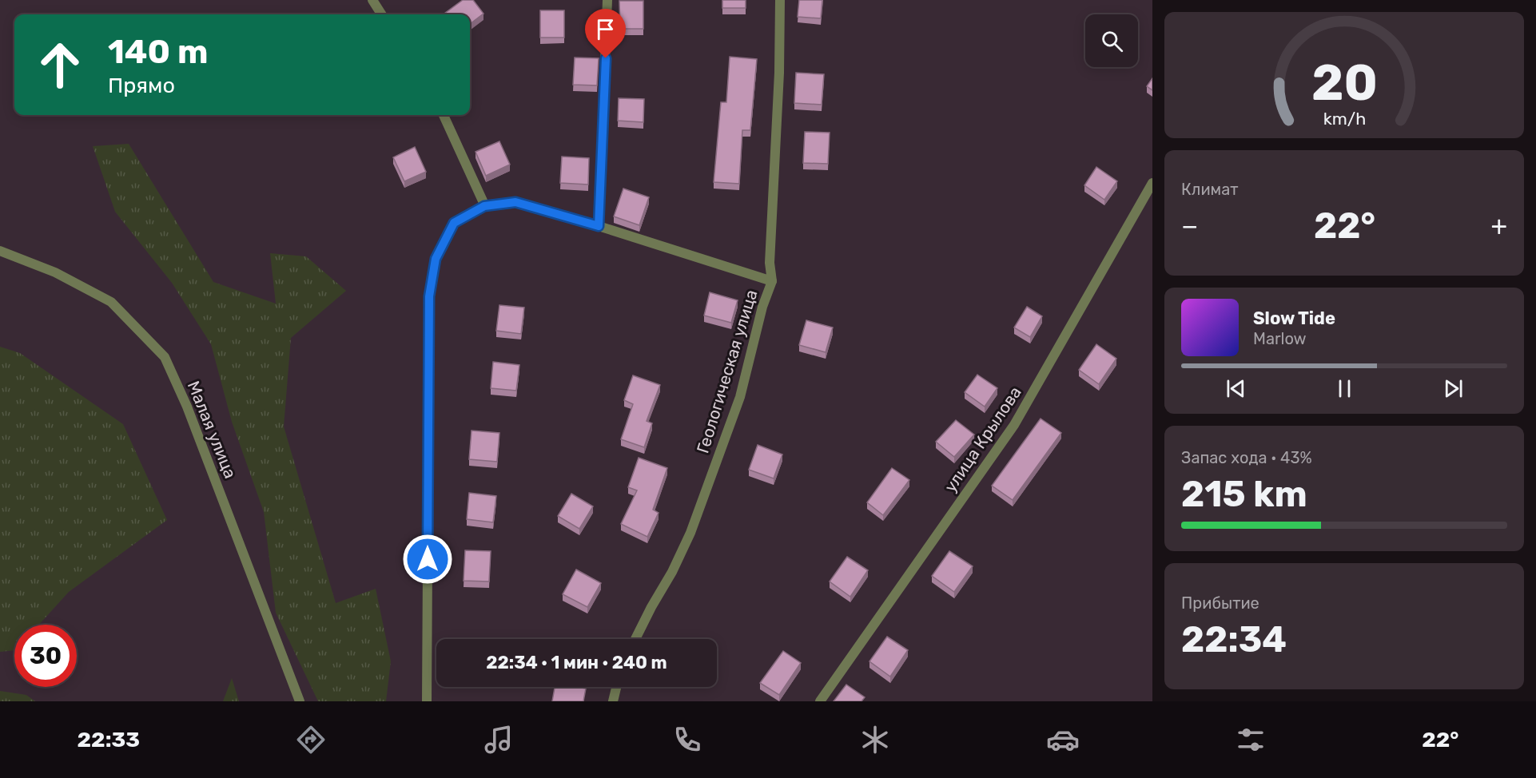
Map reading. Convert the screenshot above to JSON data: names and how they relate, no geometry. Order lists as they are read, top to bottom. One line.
{"streets":{"street":["Геологическая улица","Малая улица","улица Крылова"]},"page":{"turn":["140 m","Прямо"],"tile":["Климат",["Запас хода · 43%","215 km"],["Прибытие","22:34"]],"heat":["−","22°","+"],"song":["Slow Tide","Marlow"],"limit":"30","trip":"22:34 · 1 мин · 240 m","tabs":["22:33","22°"],"gauge":["20","km/h"]}}
